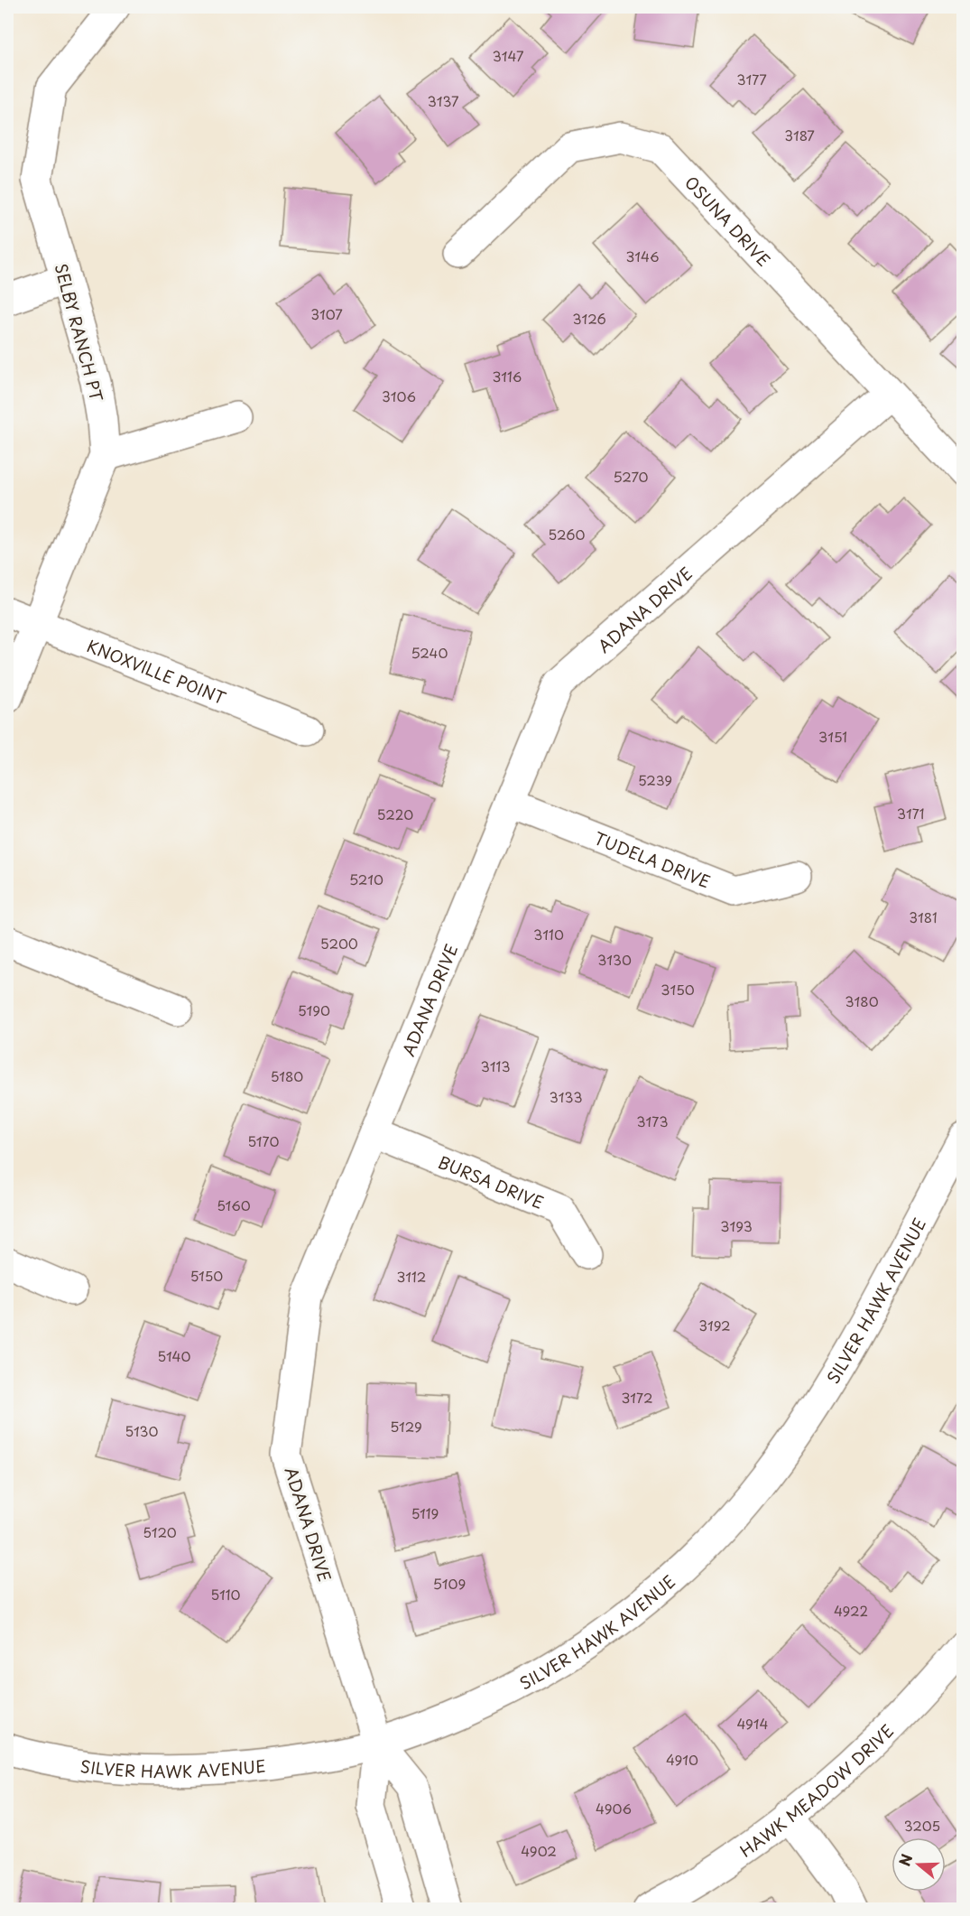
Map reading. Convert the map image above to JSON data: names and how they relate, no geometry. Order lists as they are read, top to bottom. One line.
{"streets":{"street":["OSUNA DRIVE","SELBY RANCH PT","ADANA DRIVE","KNOXVILLE POINT","TUDELA DRIVE","BURSA DRIVE","SILVER HAWK AVENUE","HAWK MEADOW DRIVE"]},"crossings":[["OSUNA DRIVE","ADANA DRIVE"],["SELBY RANCH PT","KNOXVILLE POINT"],["ADANA DRIVE","TUDELA DRIVE"],["ADANA DRIVE","BURSA DRIVE"],["ADANA DRIVE","SILVER HAWK AVENUE"]],"house_numbers":["3147","3177","3137","3187","3146","3107","3126","3116","3106","5270","5260","5240","3151","5239","3171","5220","5210","3181","3110","5200","3130","3150","3180","5190","3113","5180","3133","3173","5170","5160","3193","5150","3112","3192","5140","3172","5129","5130","5119","5120","5109","5110","4922","4914","4910","4906","3205","4902"],"north":"left"}
